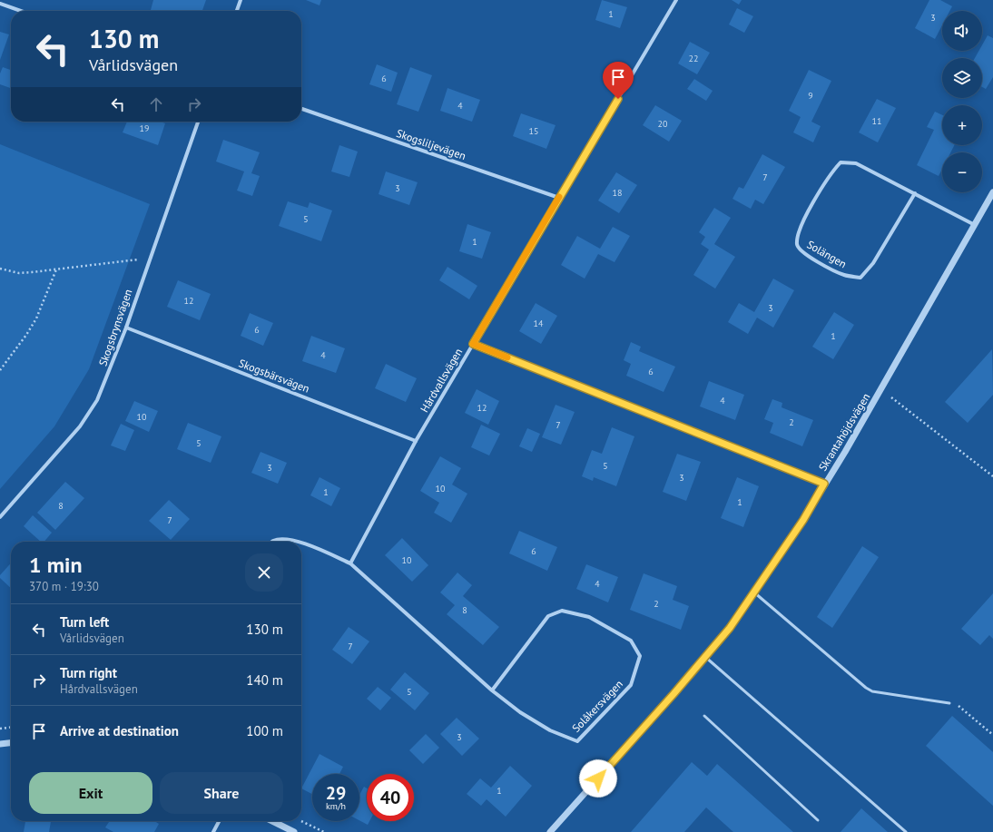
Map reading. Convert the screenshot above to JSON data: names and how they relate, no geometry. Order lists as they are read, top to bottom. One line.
{"streets":{"street":["Skogsliljevägen","Solängen","Skogsbrynsvägen","Skogsbärsvägen","Hårdvallsvägen","Skrantahöjdsvägen","Solåkersvägen"]},"crossings":[["Skogsliljevägen","Hårdvallsvägen"],["Solängen","Skrantahöjdsvägen"],["Skogsbrynsvägen","Skogsbärsvägen"],["Skogsbärsvägen","Hårdvallsvägen"],["Hårdvallsvägen","Solåkersvägen"]],"house_numbers":["1","3","22","6","9","4","11","20","19","15","7","3","18","5","1","12","3","14","6","1","4","6","4","12","10","2","7","5","5","3","3","10","1","1","8","7","6","10","4","2","8","7","5","3","1"],"page":{"map_buttons":["+","−"],"turn":["130 m","Vårlidsvägen"],"heading":["1 min","370 m · 19:30"],"list":[{"name":"Turn left","note":"Vårlidsvägen","value":"130 m"},{"name":"Turn right","note":"Hårdvallsvägen","value":"140 m"},{"name":"Arrive at destination","value":"100 m"}],"buttons":["Exit","Share"],"speed":"29 km/h","limit":"40"}}
